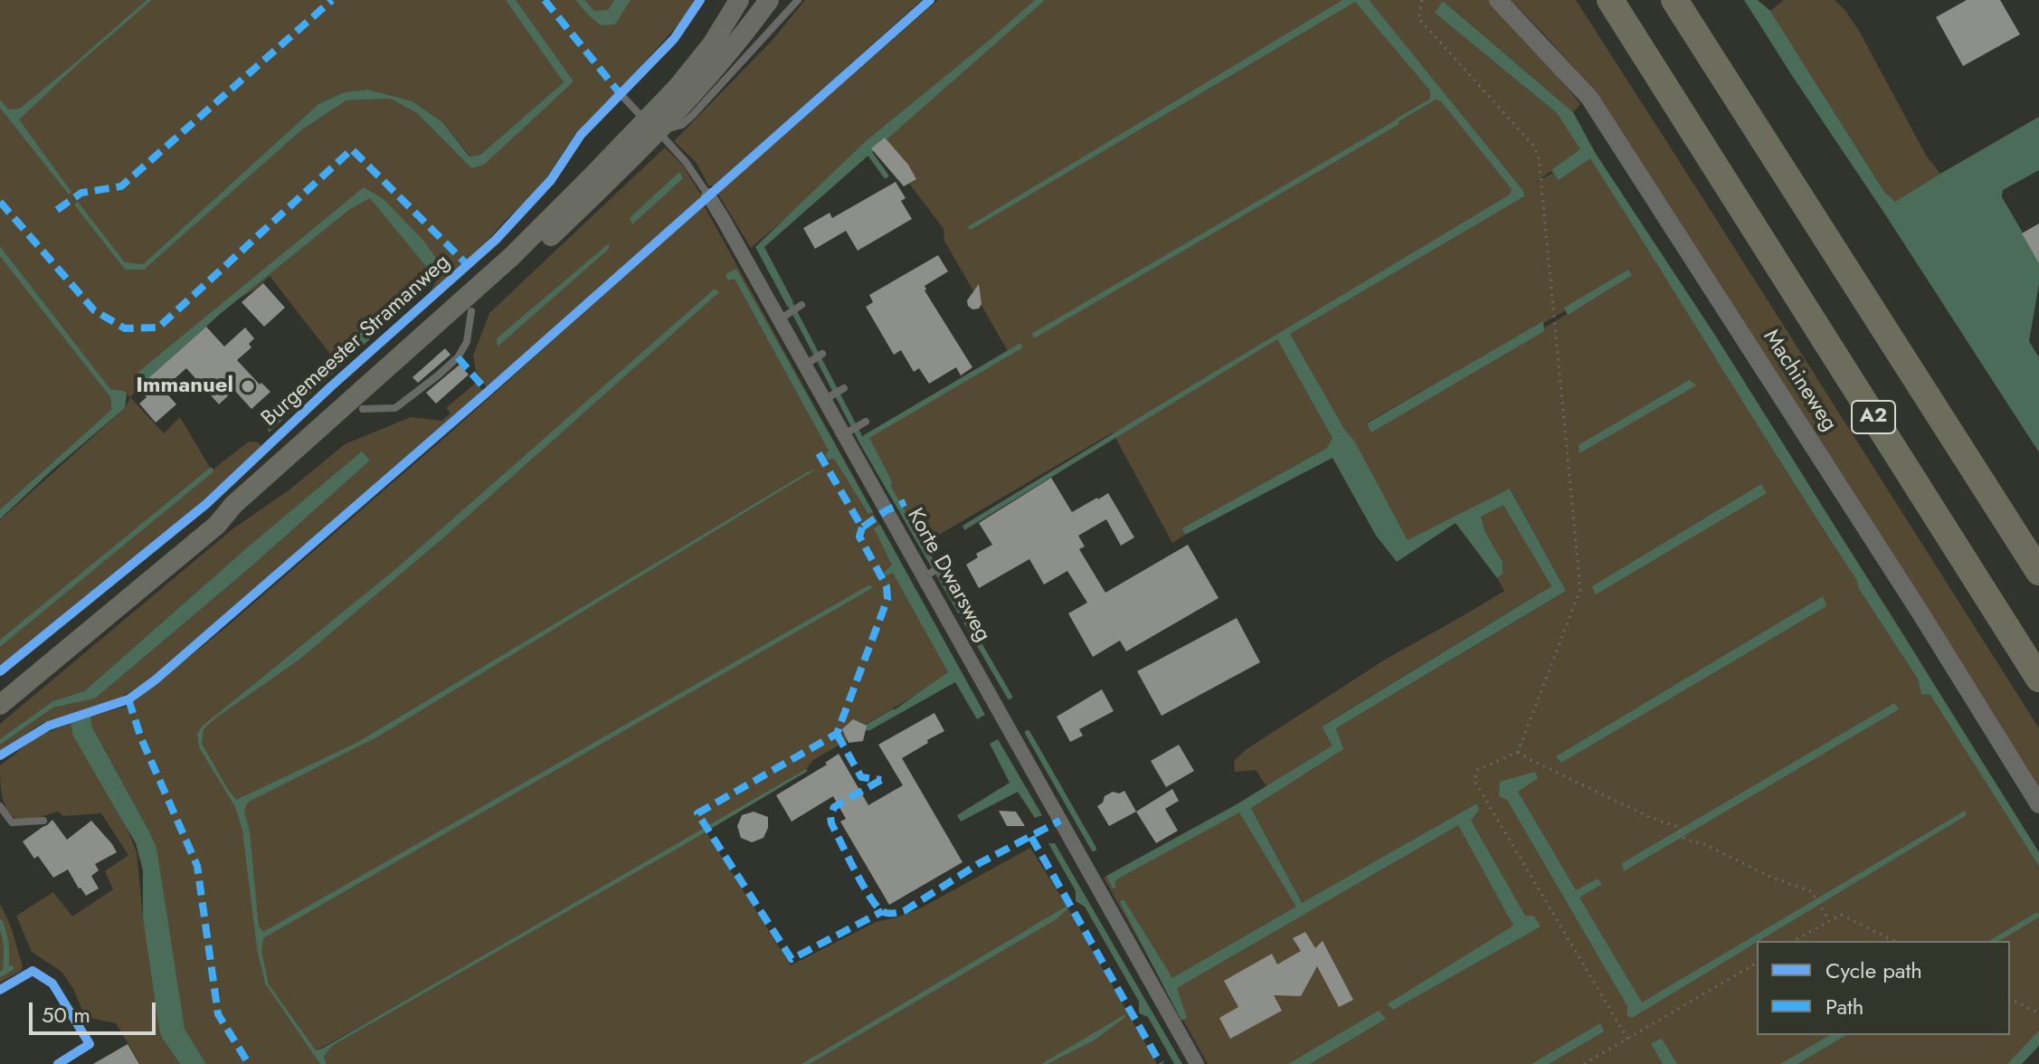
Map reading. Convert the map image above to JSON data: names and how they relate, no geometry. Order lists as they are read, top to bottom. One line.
{"streets":{"highway":["A2"],"main road":["Burgemeester Stramanweg"],"street":["Machineweg","Korte Dwarsweg"]},"crossings":[["Burgemeester Stramanweg","Korte Dwarsweg"]],"places":["Immanuel"],"legend":["Cycle path","Path"],"scale_bar":"50 m"}
